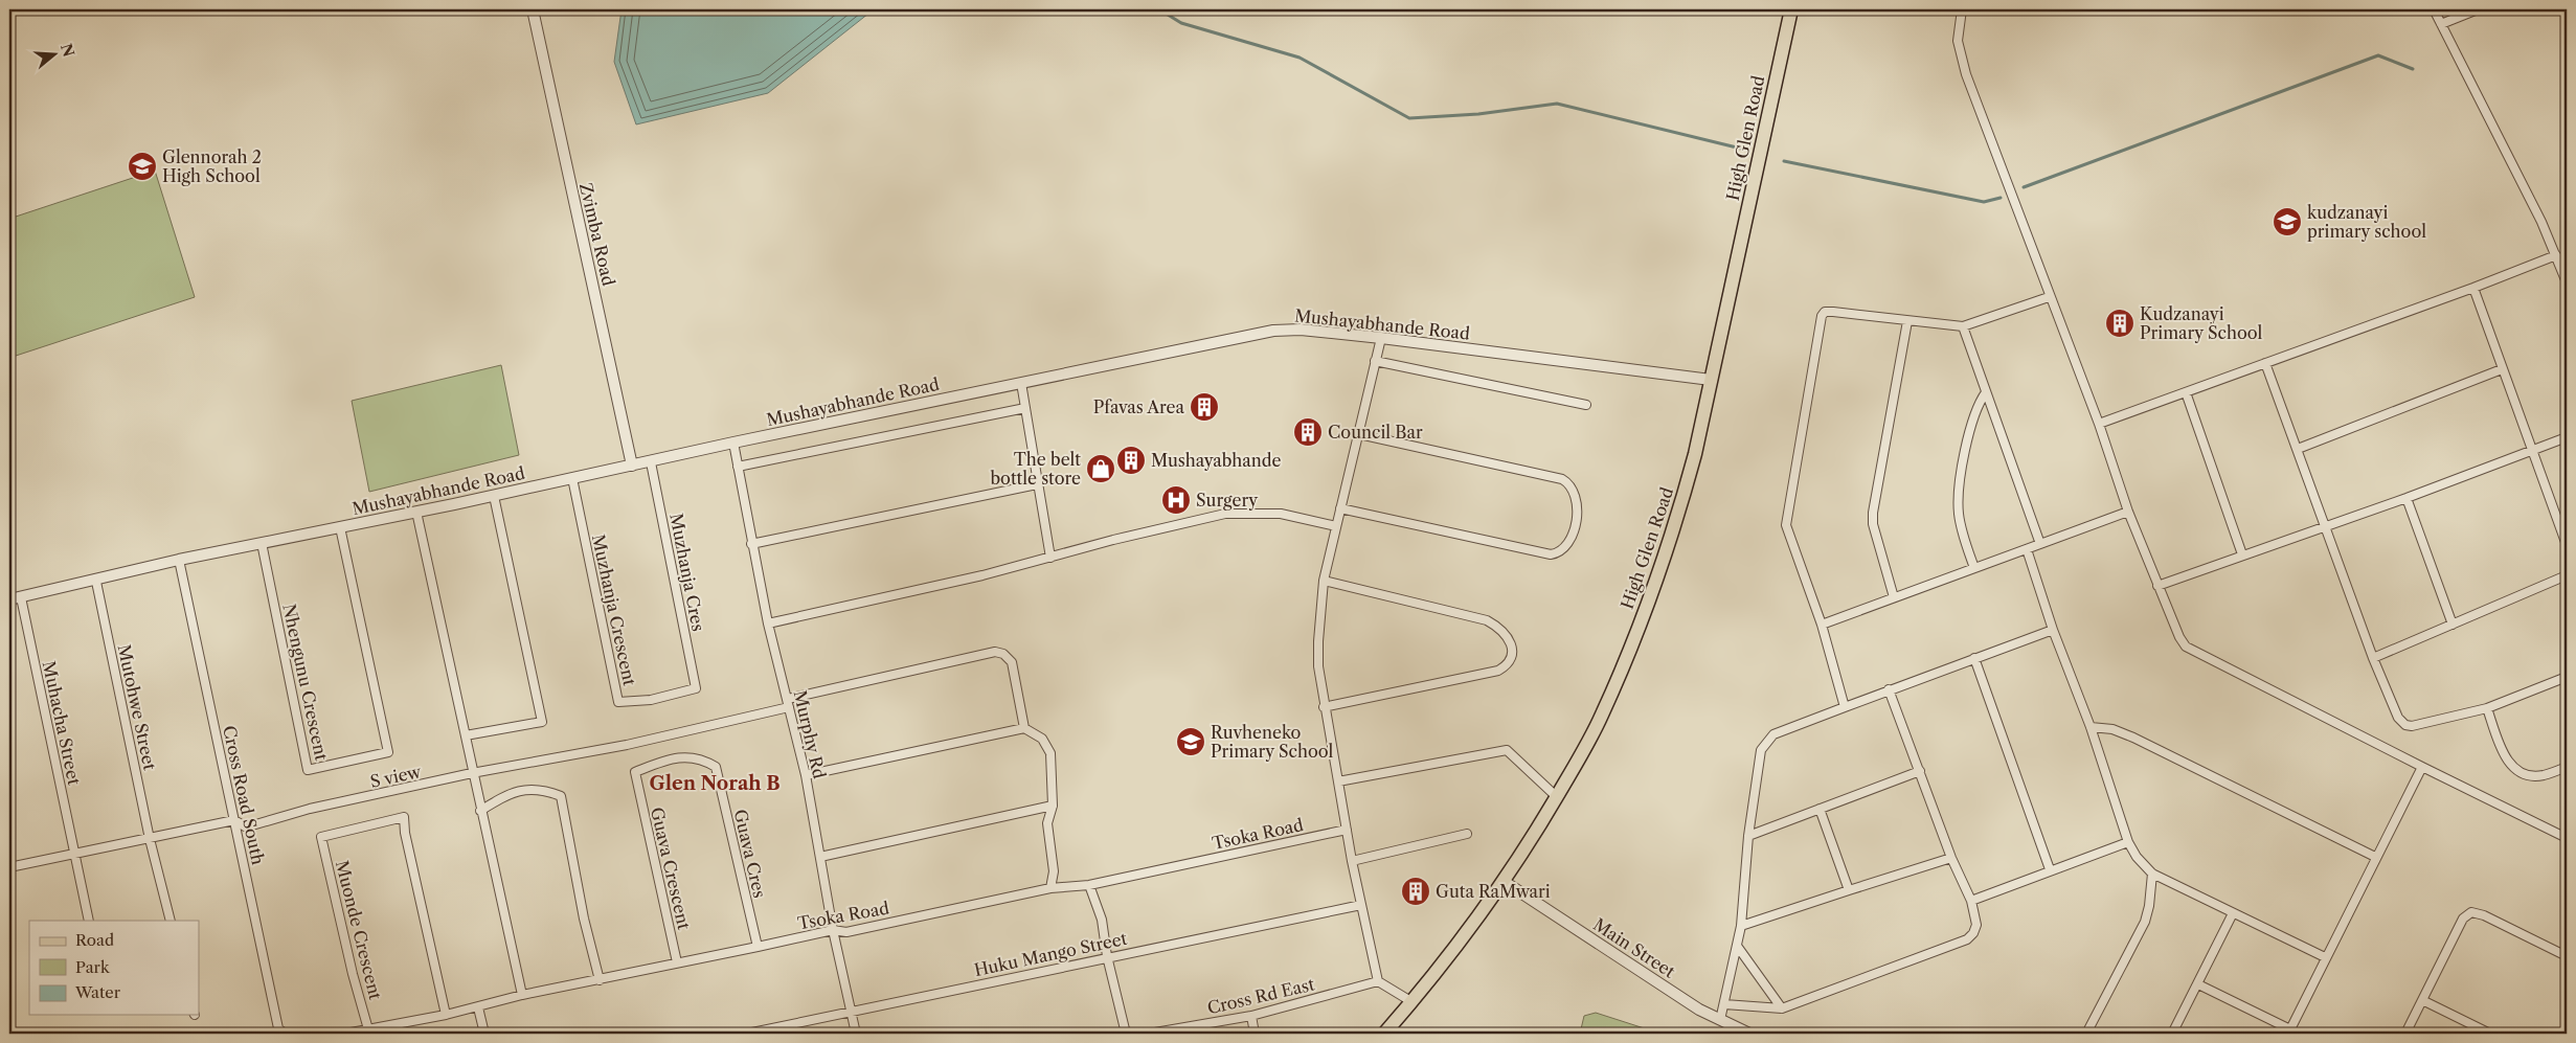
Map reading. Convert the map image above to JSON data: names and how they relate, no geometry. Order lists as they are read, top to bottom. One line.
{"streets":{"main road":["High Glen Road"],"street":["Zvimba Road","Mushayabhande Road","Muzhanja Cres","Muzhanja Crescent","Nhengunu Crescent","Mutohwe Street","Muhacha Street","Murphy Rd","S view","Cross Road South","Tsoka Road","Guava Cres","Guava Crescent","Muonde Crescent","Main Street","Huku Mango Street","Cross Rd East"]},"crossings":[["High Glen Road","Mushayabhande Road"],["High Glen Road","Main Street"],["Zvimba Road","Mushayabhande Road"],["Mushayabhande Road","Muzhanja Cres"],["Mushayabhande Road","Muzhanja Crescent"],["Mushayabhande Road","Nhengunu Crescent"],["Mushayabhande Road","Mutohwe Street"],["Mushayabhande Road","Muhacha Street"],["Mushayabhande Road","Murphy Rd"],["Mushayabhande Road","Cross Road South"],["Muzhanja Cres","Muzhanja Crescent"],["Mutohwe Street","S view"],["Muhacha Street","S view"],["Murphy Rd","S view"],["Murphy Rd","Tsoka Road"],["Murphy Rd","Huku Mango Street"],["S view","Cross Road South"],["Tsoka Road","Guava Cres"],["Tsoka Road","Guava Crescent"],["Tsoka Road","Muonde Crescent"],["Guava Cres","Guava Crescent"]],"districts":["Glen Norah B"],"places":{"school or university":["Glennorah 2 High School","kudzanayi primary school","Ruvheneko Primary School"],"building":["Kudzanayi Primary School","Pfavas Area","Council Bar","Mushayabhande","Guta RaMwari"],"shop":["The belt bottle store"],"hospital":["Surgery"]},"legend":["Road","Park","Water"],"north":"right"}
